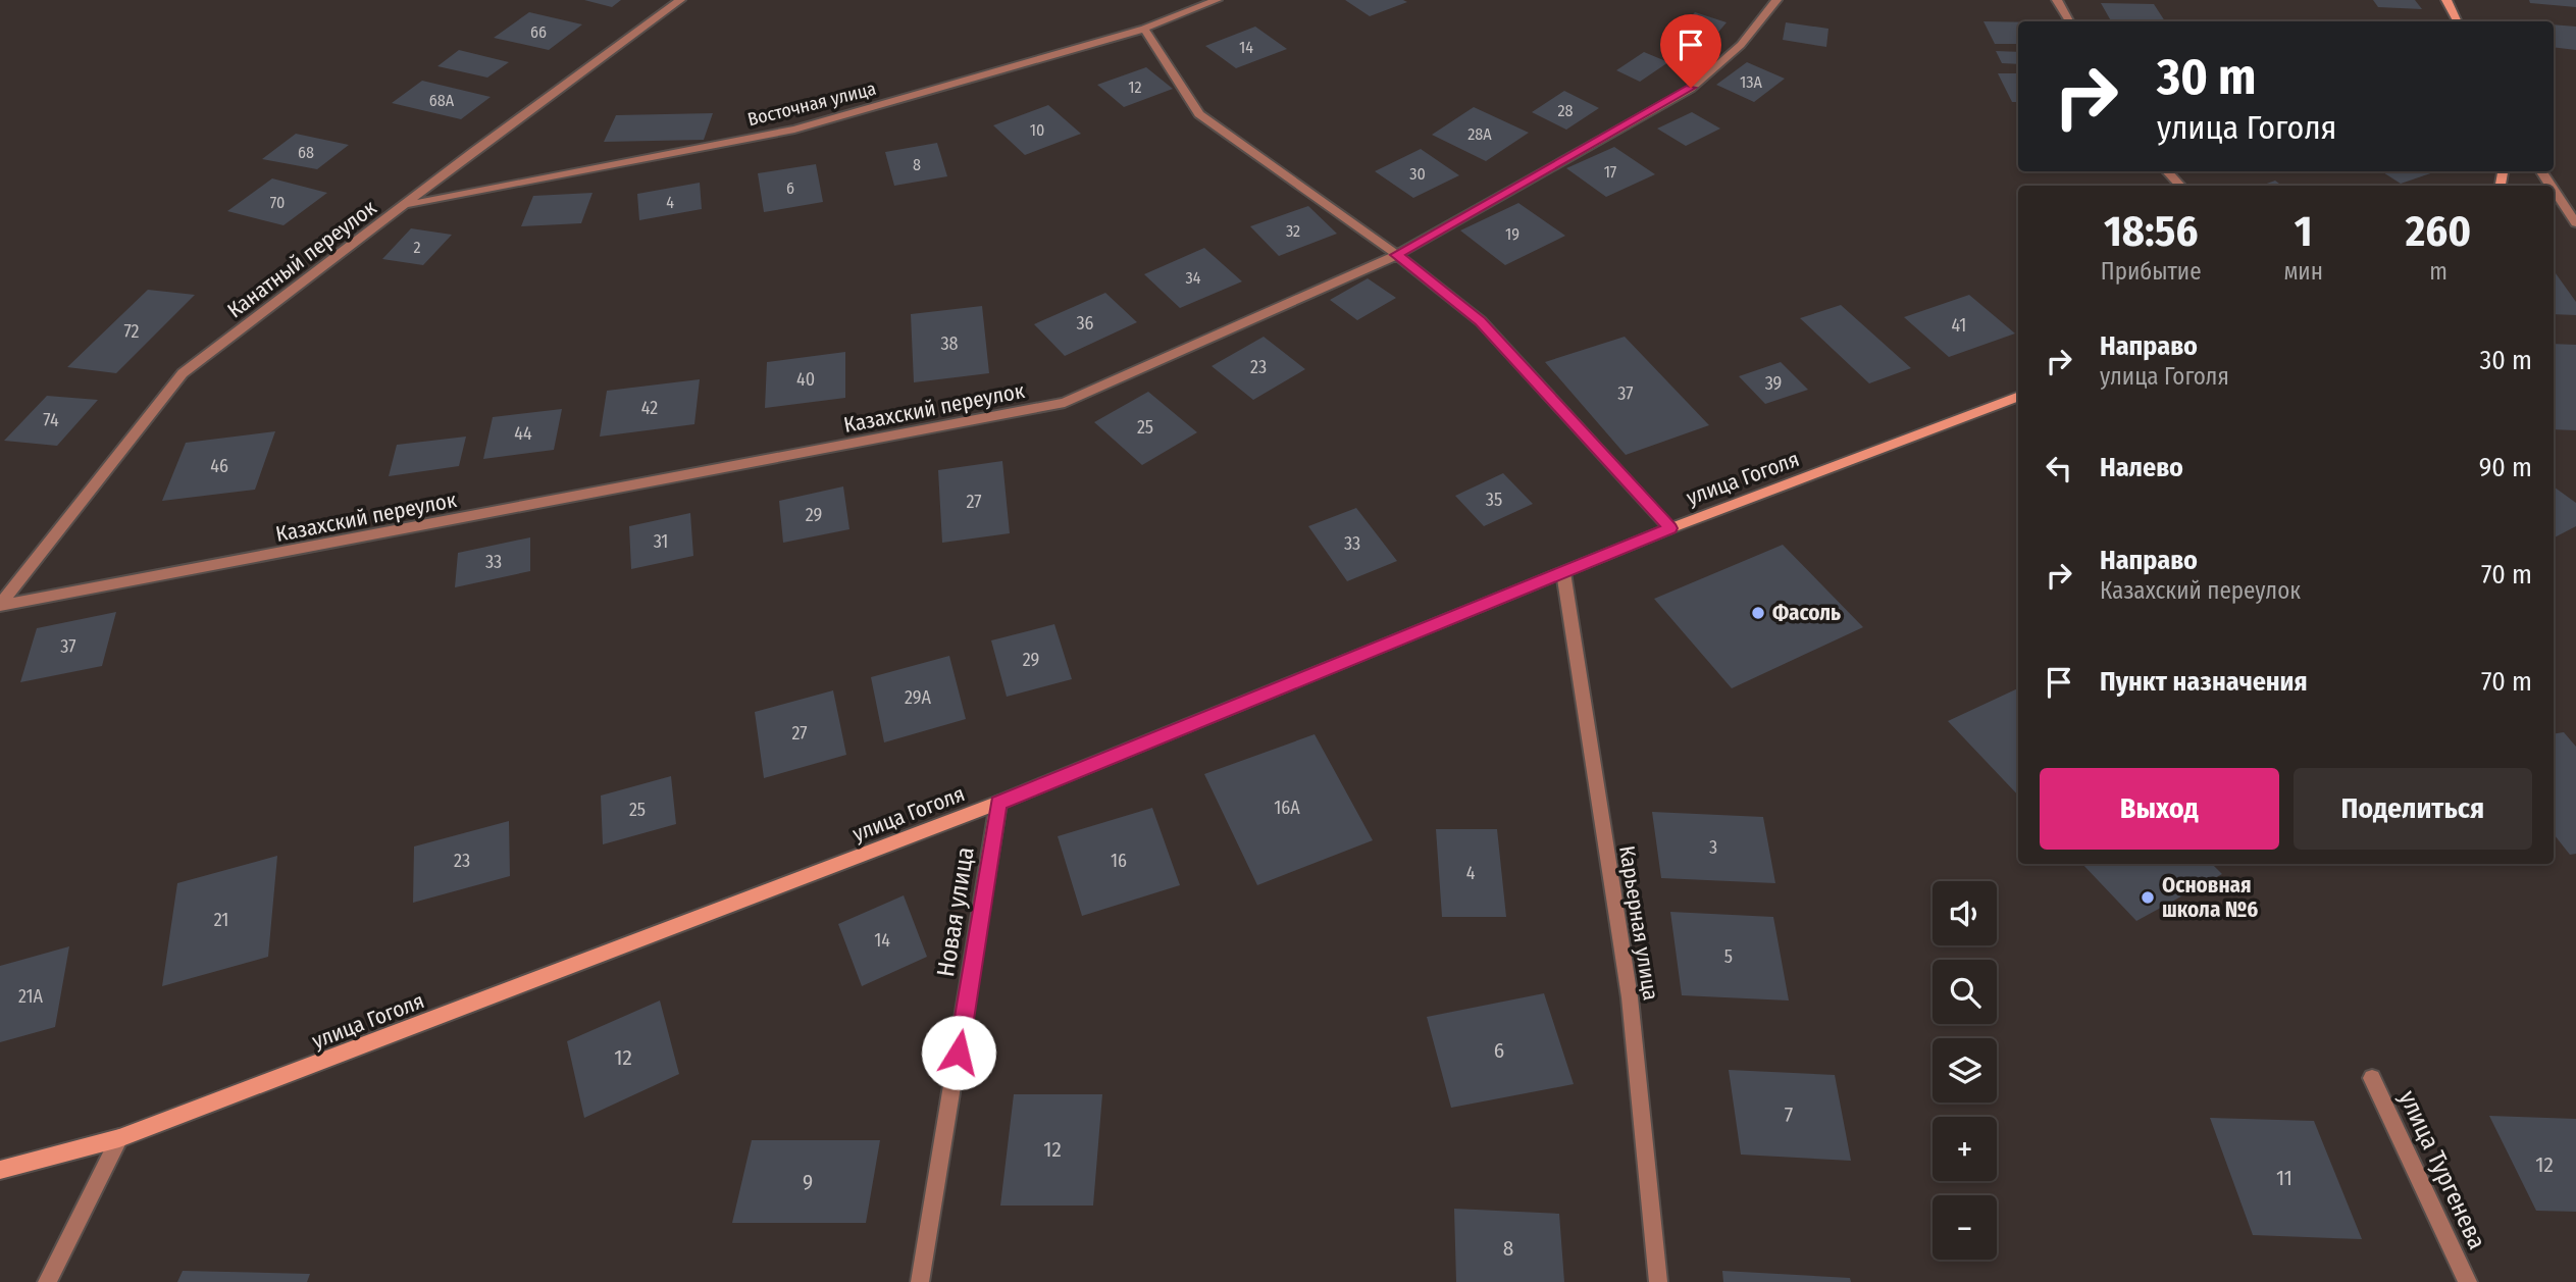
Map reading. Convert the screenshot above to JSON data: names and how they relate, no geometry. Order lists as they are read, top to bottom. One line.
{"streets":{"street":["Восточная улица","Канатный переулок","Казахский переулок","улица Гоголя","Новая улица","Карьерная улица","улица Тургенева"]},"crossings":[["Восточная улица","Канатный переулок"],["Канатный переулок","Казахский переулок"],["улица Гоголя","Новая улица"],["улица Гоголя","Карьерная улица"]],"places":["Фасоль","Основная школа №6"],"house_numbers":["66","14","13А","12","68А","28","10","28А","68","8","17","30","6","70","4","32","19","2","34","36","41","72","38","23","40","39","37","42","74","25","44","46","35","27","29","31","33","33","37","29","29А","27","16А","25","3","23","16","4","21","14","5","21А","6","12","7","12","12","11","9","8"],"page":{"turn":["30 m","улица Гоголя"],"eta":["18:56","Прибытие","1","мин","260","m"],"list":[{"name":"Направо","note":"улица Гоголя","value":"30 m"},{"name":"Налево","value":"90 m"},{"name":"Направо","note":"Казахский переулок","value":"70 m"},{"name":"Пункт назначения","value":"70 m"}],"buttons":["Выход","Поделиться"],"map_buttons":["+","−"]}}
